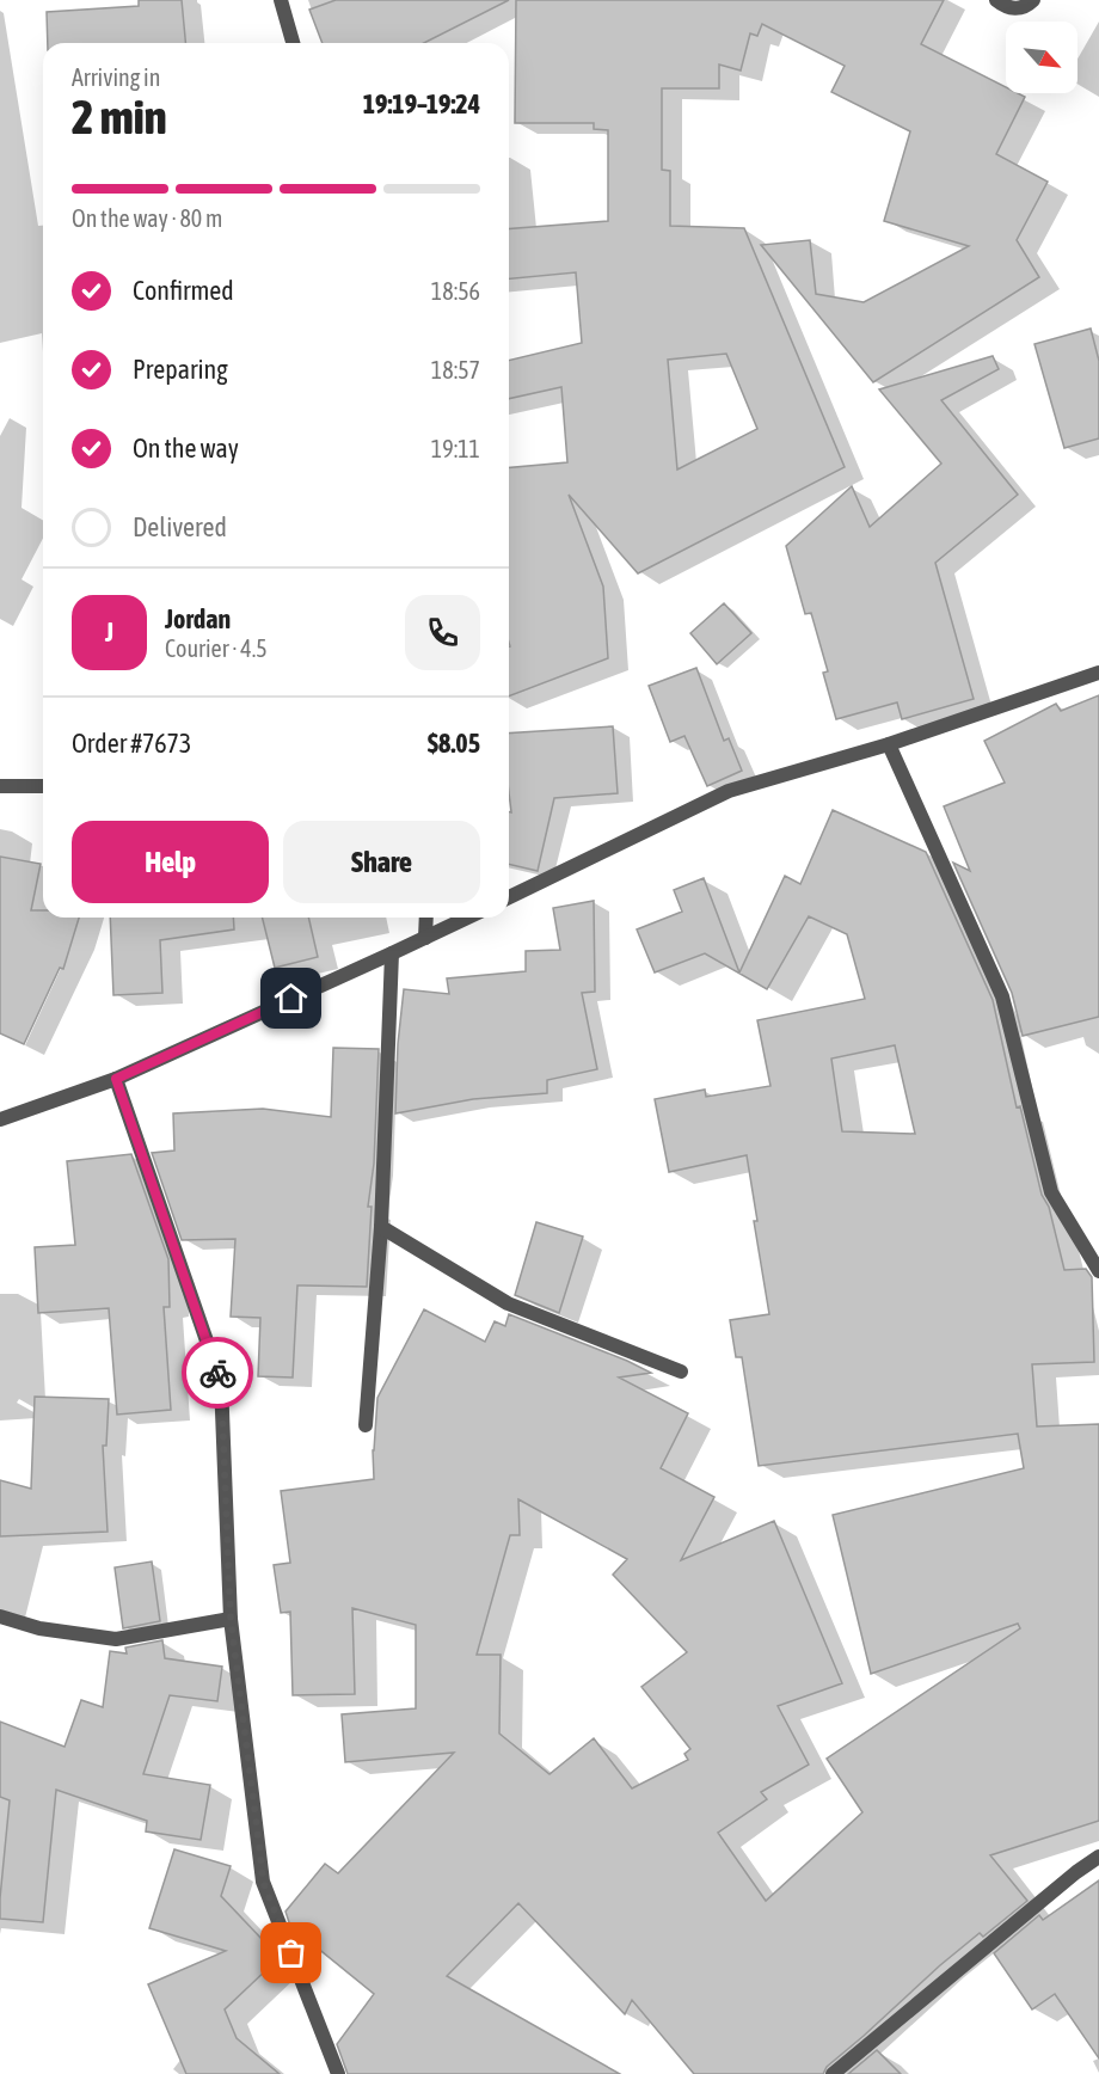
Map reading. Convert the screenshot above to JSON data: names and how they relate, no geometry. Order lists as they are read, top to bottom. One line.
{"north":"bottom right","page":{"heading":["2 min","Arriving in","19:19–19:24"],"panel":["Jordan","Courier · 4.5","Order #7673","$8.05"],"bar":"On the way · 80 m","list":[["Confirmed","18:56"],["Preparing","18:57"],["On the way","19:11"],"Delivered"],"round":"J","buttons":["Help","Share"]}}
